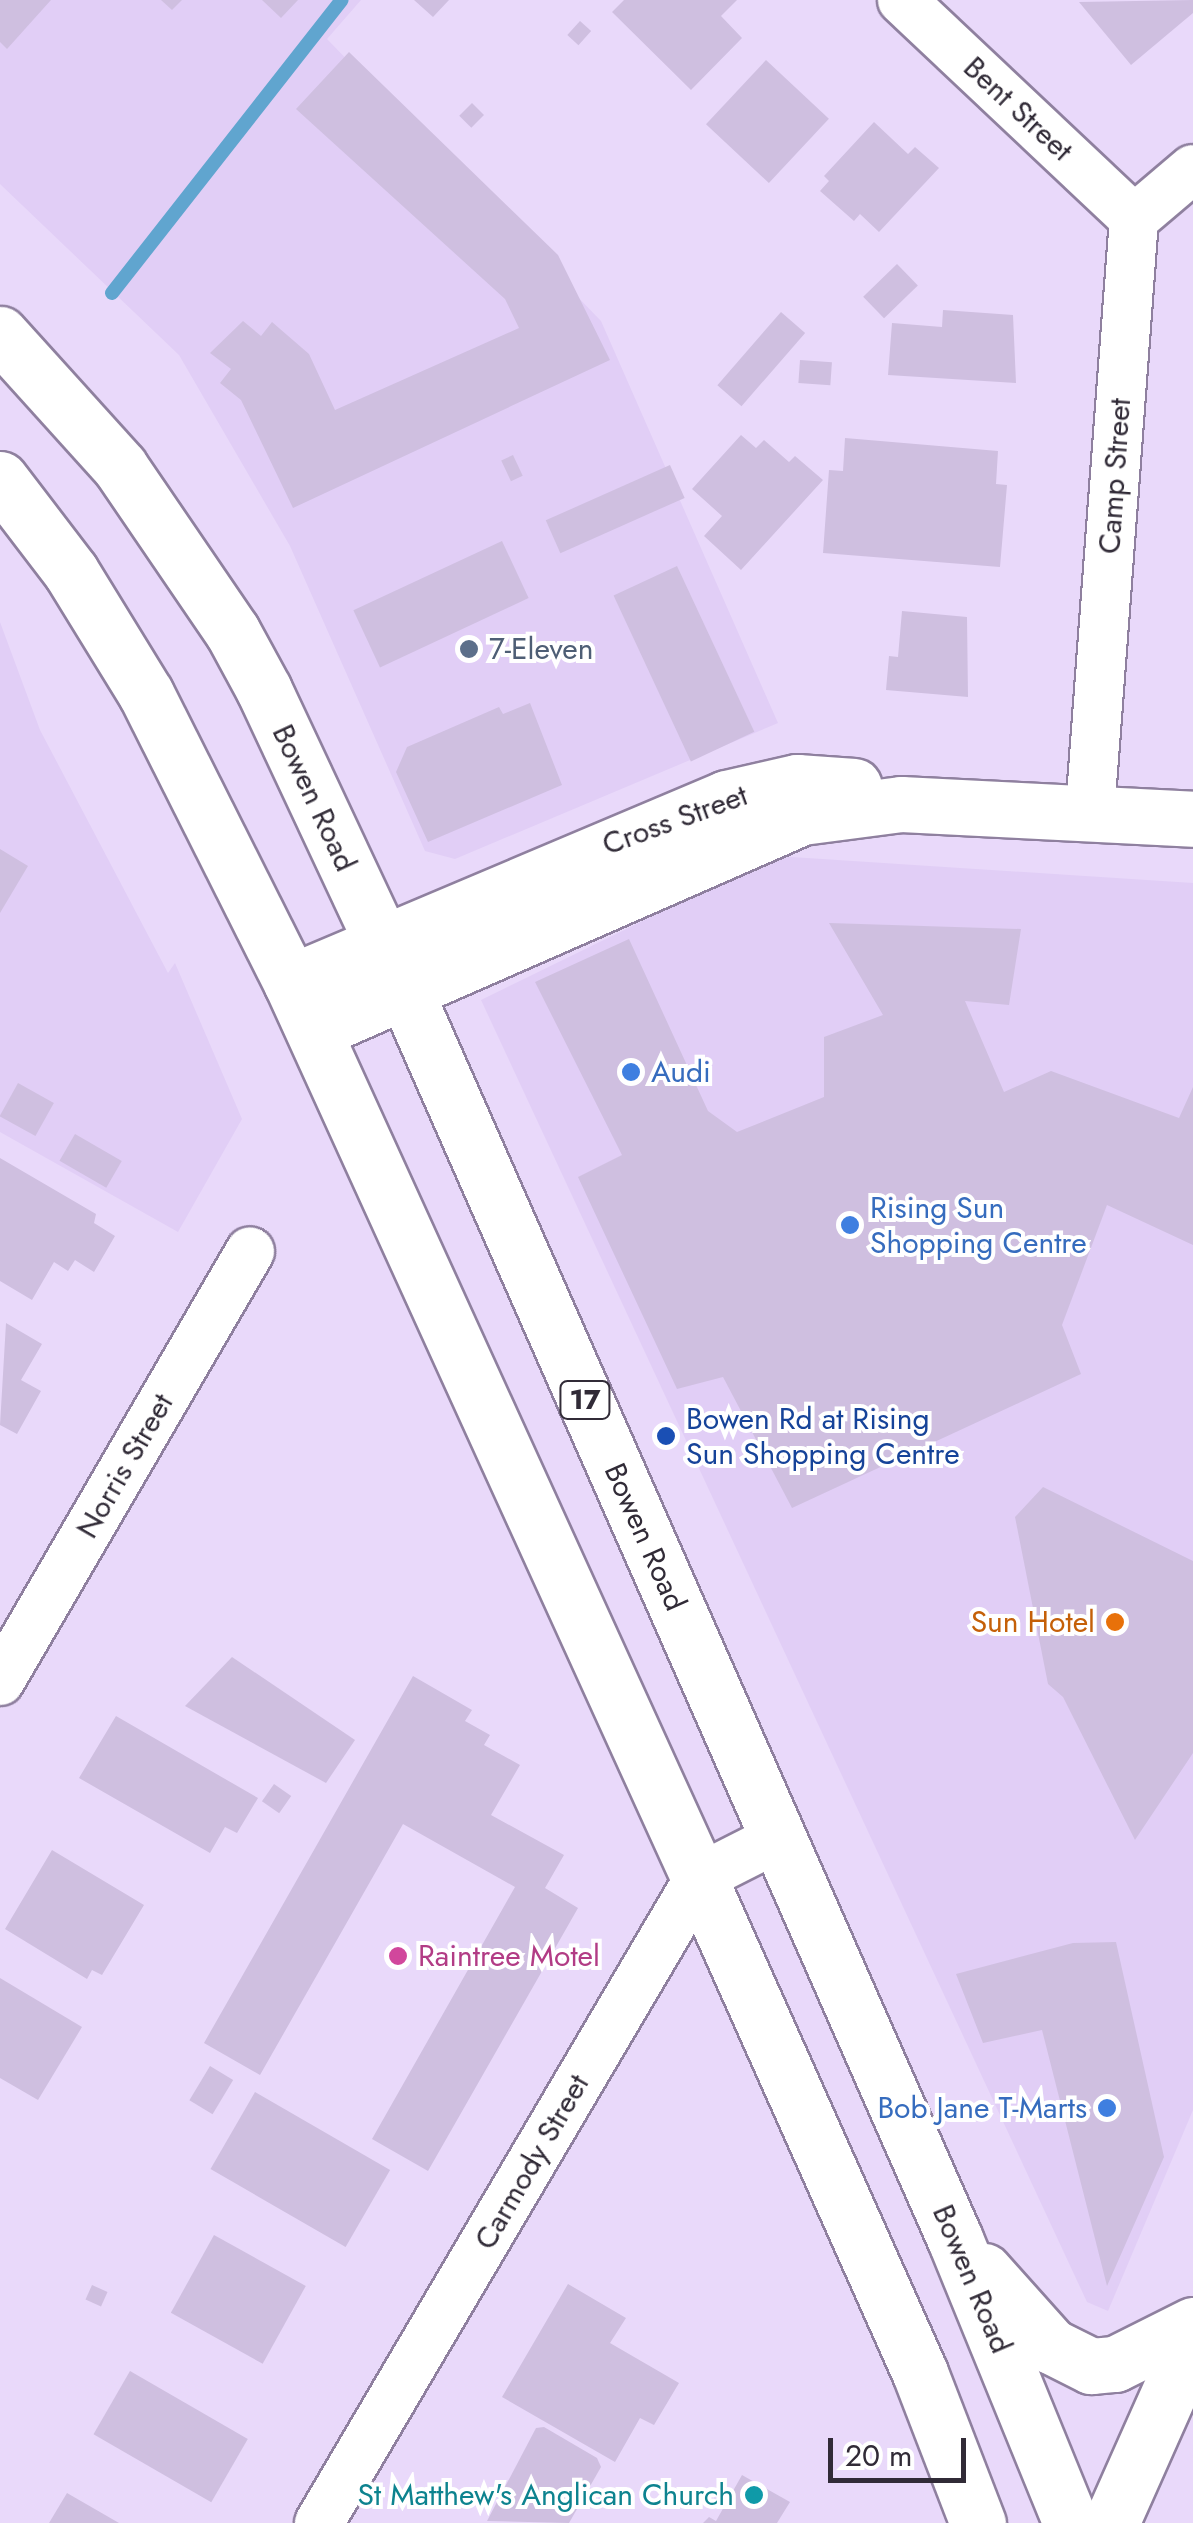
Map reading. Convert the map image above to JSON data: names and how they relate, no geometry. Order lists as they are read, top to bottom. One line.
{"streets":{"main road":["Bowen Road","Cross Street","17"],"street":["Bent Street","Camp Street","Norris Street","Carmody Street"]},"crossings":[["Bent Street","Camp Street"],["Camp Street","Cross Street"],["Bowen Road","Cross Street"]],"places":["7-Eleven","Audi","Rising Sun Shopping Centre","Bowen Rd at Rising Sun Shopping Centre","Sun Hotel","Raintree Motel","Bob Jane T-Marts","St Matthew's Anglican Church"],"scale_bar":"20 m"}
